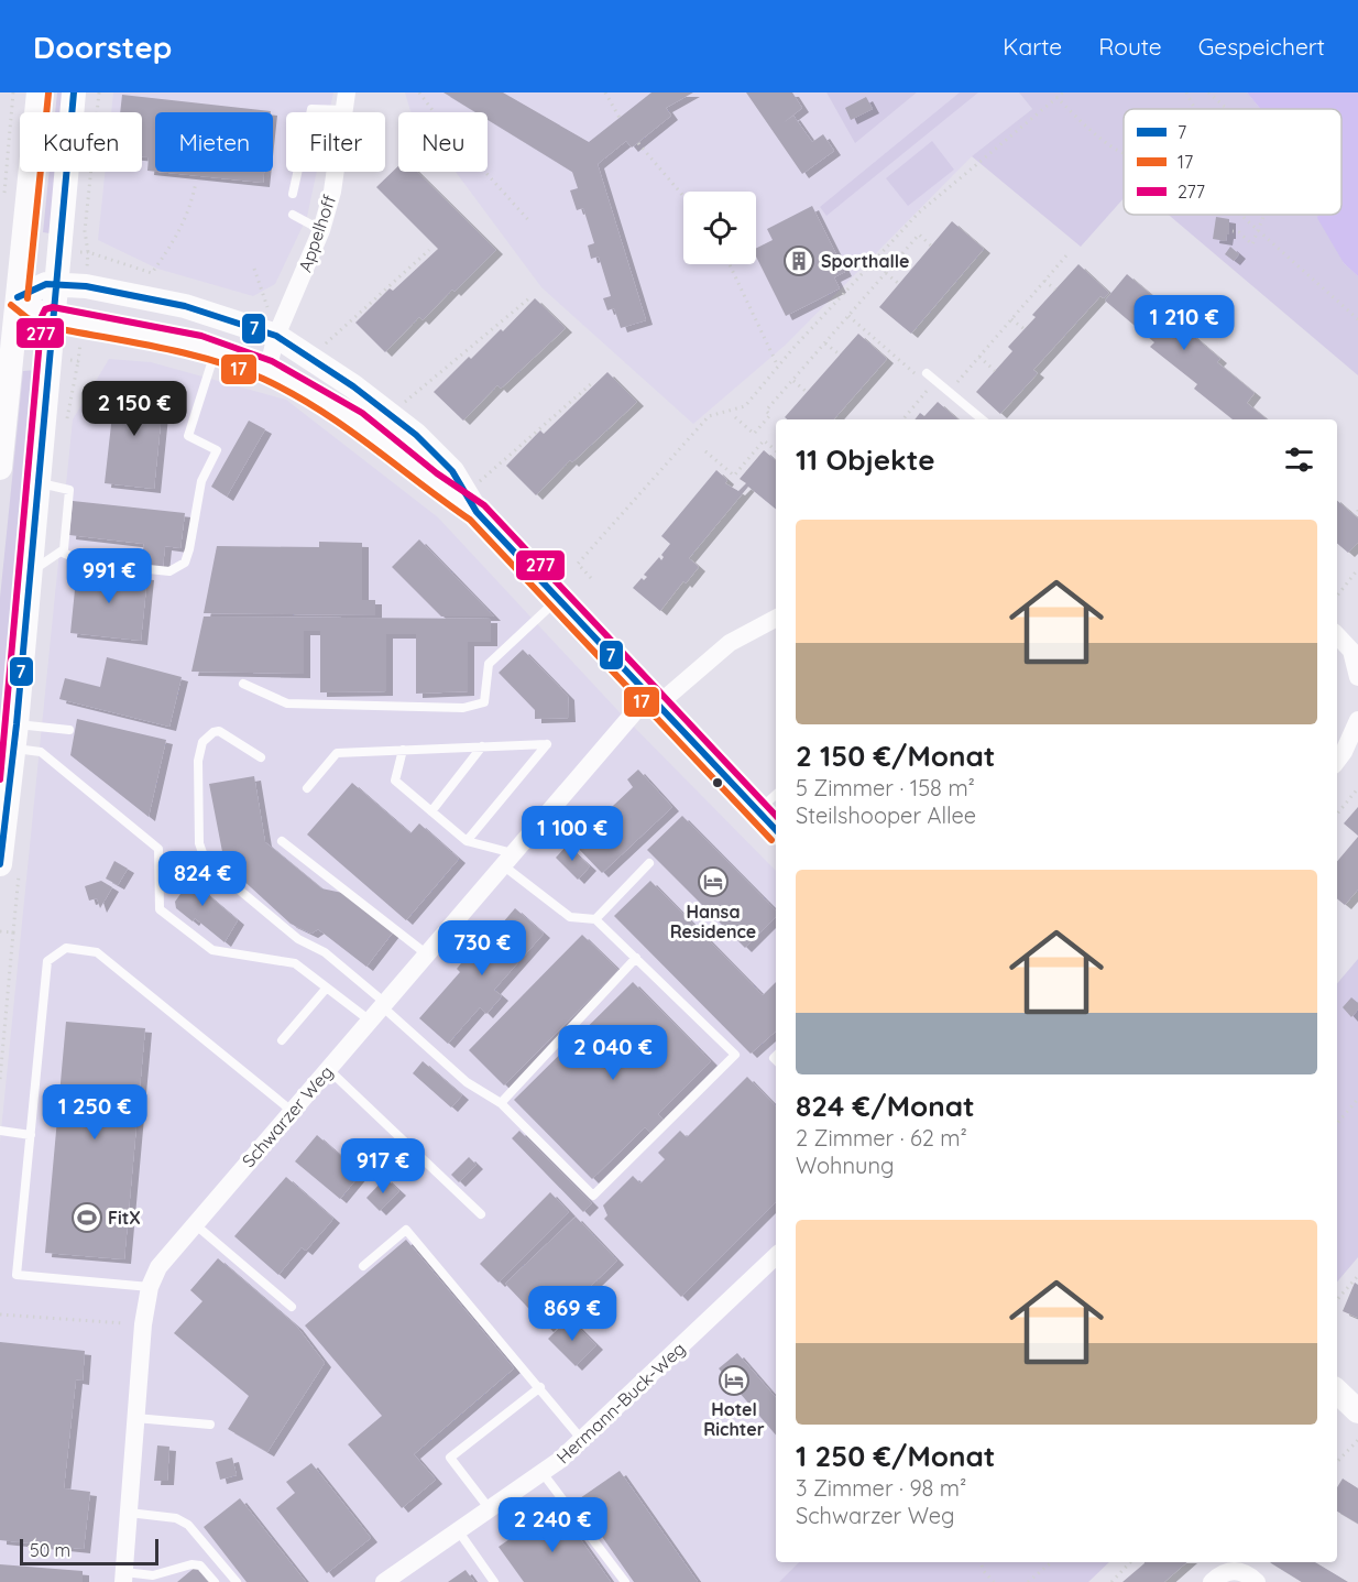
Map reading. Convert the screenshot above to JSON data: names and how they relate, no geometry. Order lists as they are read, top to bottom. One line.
{"streets":{"street":["Appelhoff","Schwarzer Weg","Hermann-Buck-Weg"]},"places":{"building":["Sporthalle"],"hotel":["Hansa Residence","Hotel Richter"],"sports":["FitX"]},"lines":["transit line 7","transit line 17","transit line 277"],"legend":["7","17","277"],"scale_bar":"50 m","page":{"header":"Doorstep","nav":["Karte","Route","Gespeichert"],"chip":["Kaufen","Mieten","Filter","Neu"],"price":["1 210 €","2 150 €","991 €","1 100 €","824 €","730 €","2 040 €","1 250 €","917 €","869 €","2 240 €"],"heading":"11 Objekte","list":[{"name":"2 150 €/Monat","note":"5 Zimmer · 158 m² · Steilshooper Allee"},{"name":"824 €/Monat","note":"2 Zimmer · 62 m² · Wohnung"},{"name":"1 250 €/Monat","note":"3 Zimmer · 98 m² · Schwarzer Weg"}],"scale":"50 m"}}
